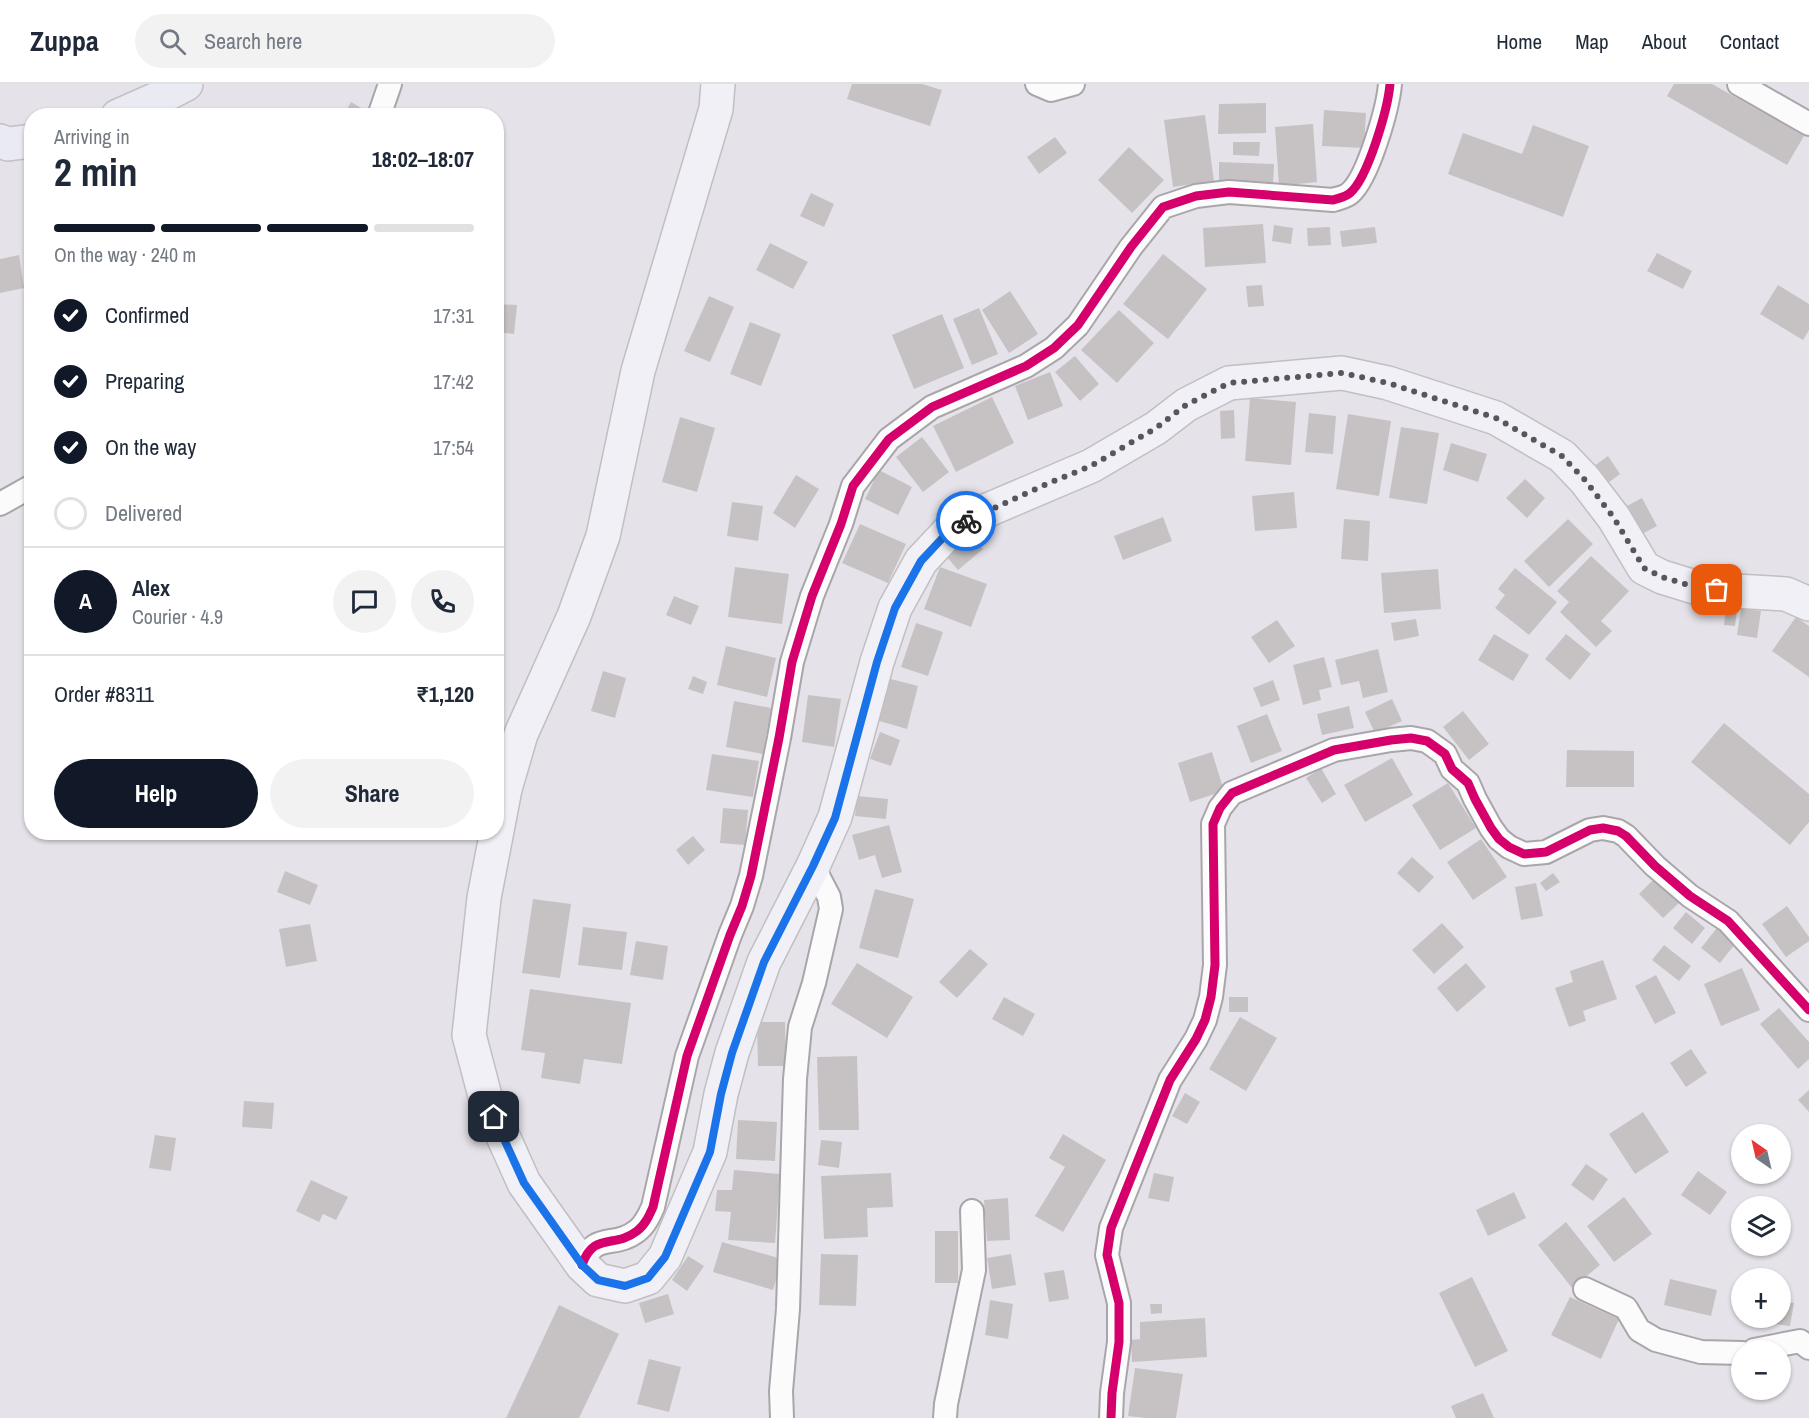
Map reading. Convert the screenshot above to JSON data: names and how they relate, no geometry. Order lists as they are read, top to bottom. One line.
{"north":"top left","page":{"header":"Zuppa","search":"Search here","nav":["Home","Map","About","Contact"],"heading":["2 min","Arriving in","18:02–18:07"],"panel":["Alex","Courier · 4.9","Order #8311","₹1,120"],"bar":"On the way · 240 m","list":[["Confirmed","17:31"],["Preparing","17:42"],["On the way","17:54"],"Delivered"],"round":"A","buttons":["Help","Share"],"map_buttons":["+","−"]}}
